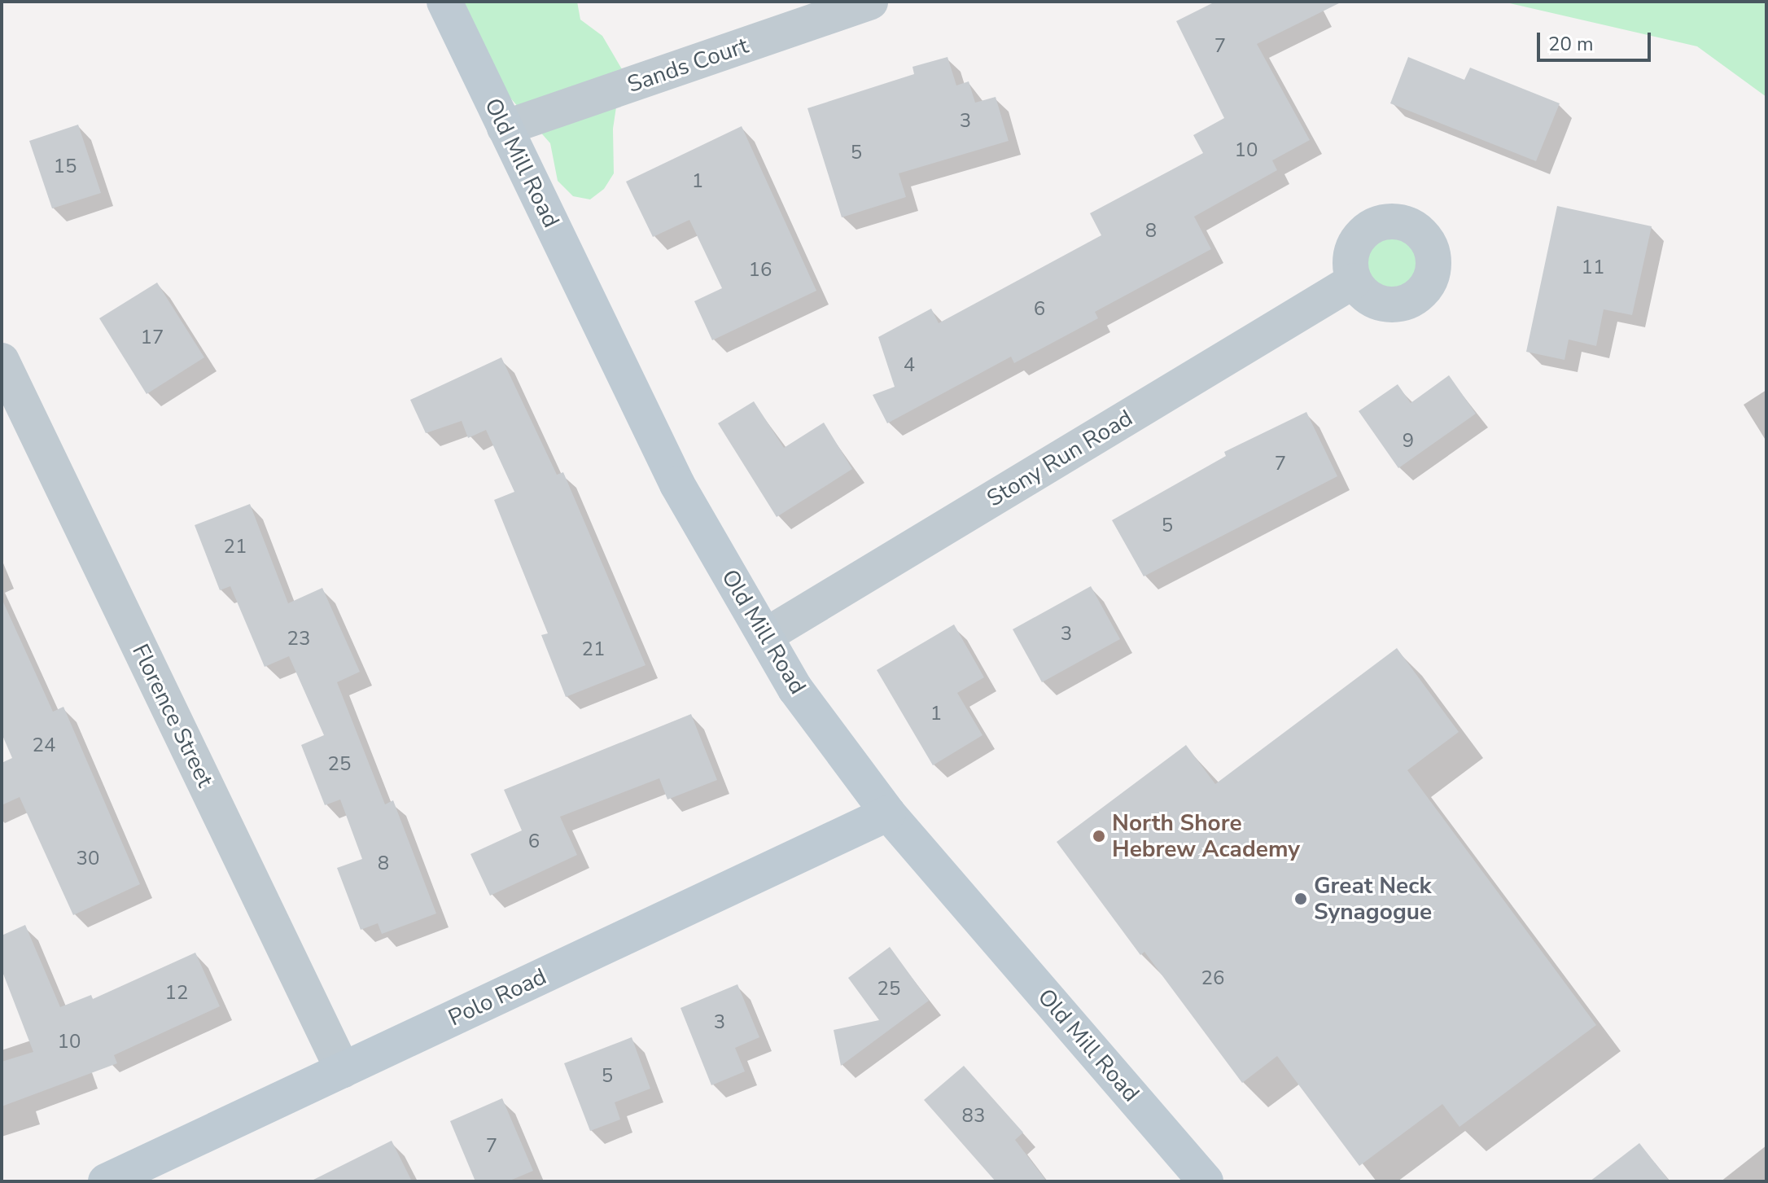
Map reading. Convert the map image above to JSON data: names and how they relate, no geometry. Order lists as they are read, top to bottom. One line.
{"streets":{"street":["Sands Court","Old Mill Road","Stony Run Road","Florence Street","Polo Road"]},"crossings":[["Sands Court","Old Mill Road"],["Old Mill Road","Stony Run Road"],["Old Mill Road","Polo Road"],["Florence Street","Polo Road"]],"places":["North Shore Hebrew Academy","Great Neck Synagogue"],"house_numbers":["7","3","10","5","15","1","8","11","16","6","17","4","9","7","5","21","3","23","21","1","24","25","6","30","8","26","25","12","3","10","5","83","7"],"scale_bar":"20 m"}
